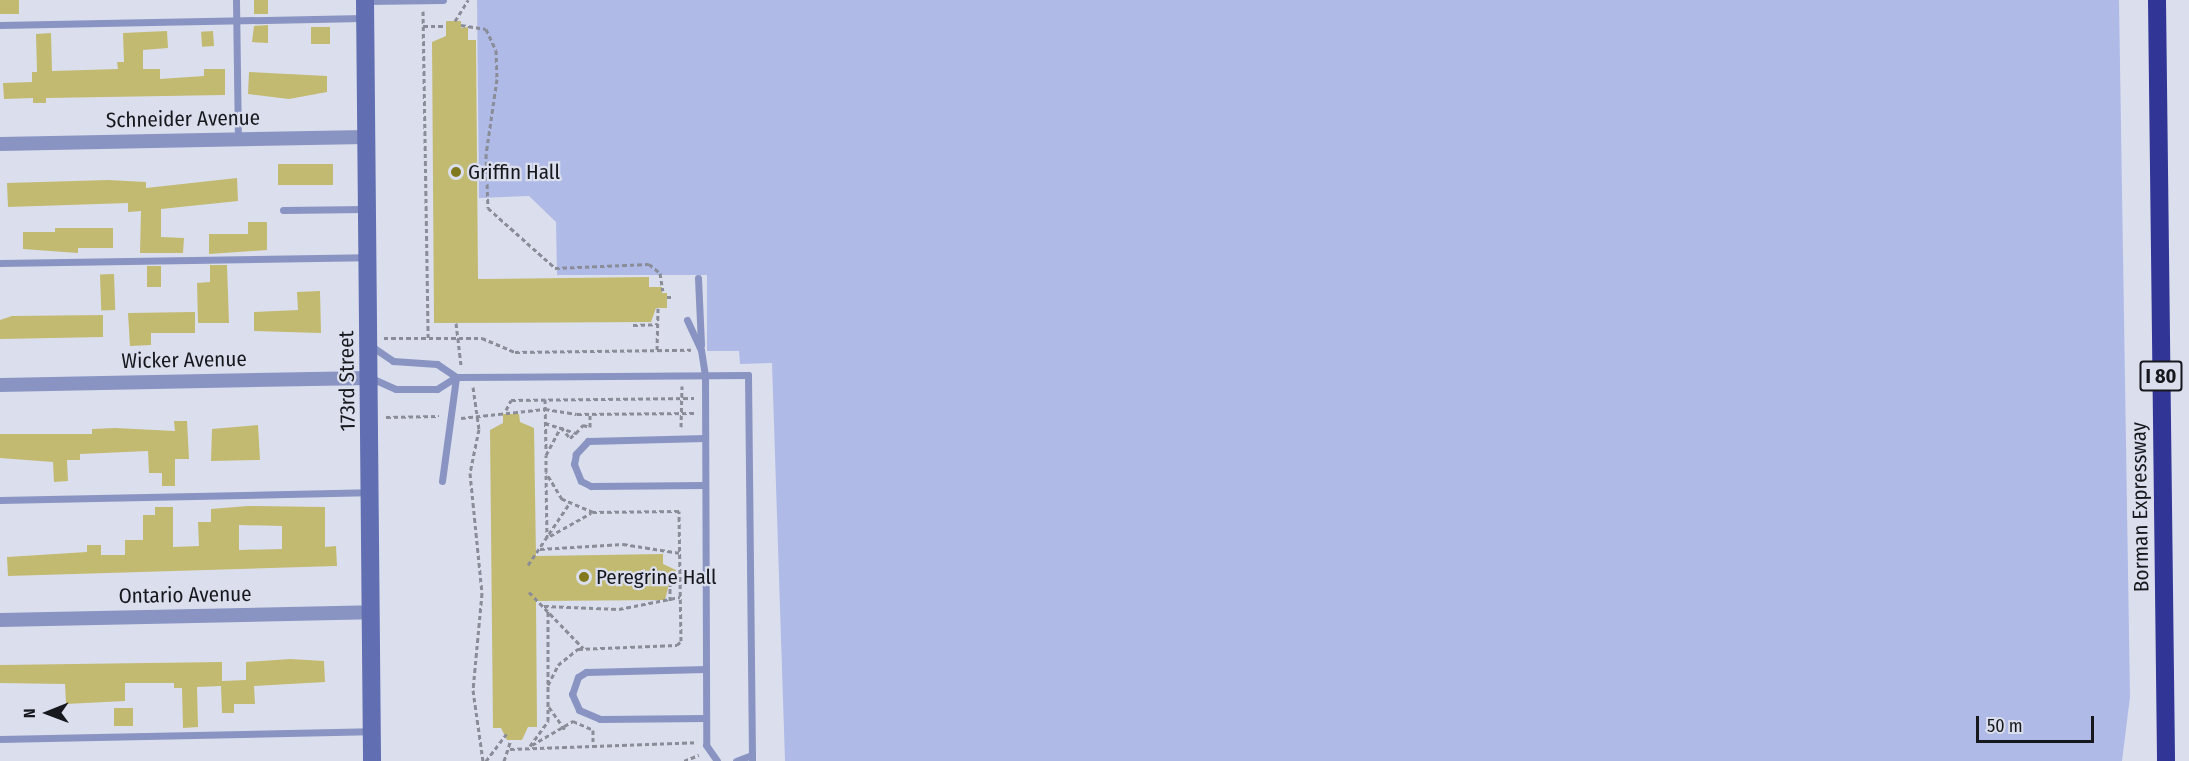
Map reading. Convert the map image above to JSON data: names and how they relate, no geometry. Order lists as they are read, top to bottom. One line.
{"streets":{"highway":["I 80","Borman Expressway"],"street":["Schneider Avenue","Wicker Avenue","173rd Street","Ontario Avenue"]},"crossings":[["Schneider Avenue","173rd Street"],["Wicker Avenue","173rd Street"],["173rd Street","Ontario Avenue"]],"places":["Griffin Hall","Peregrine Hall"],"scale_bar":"50 m","north":"left"}
